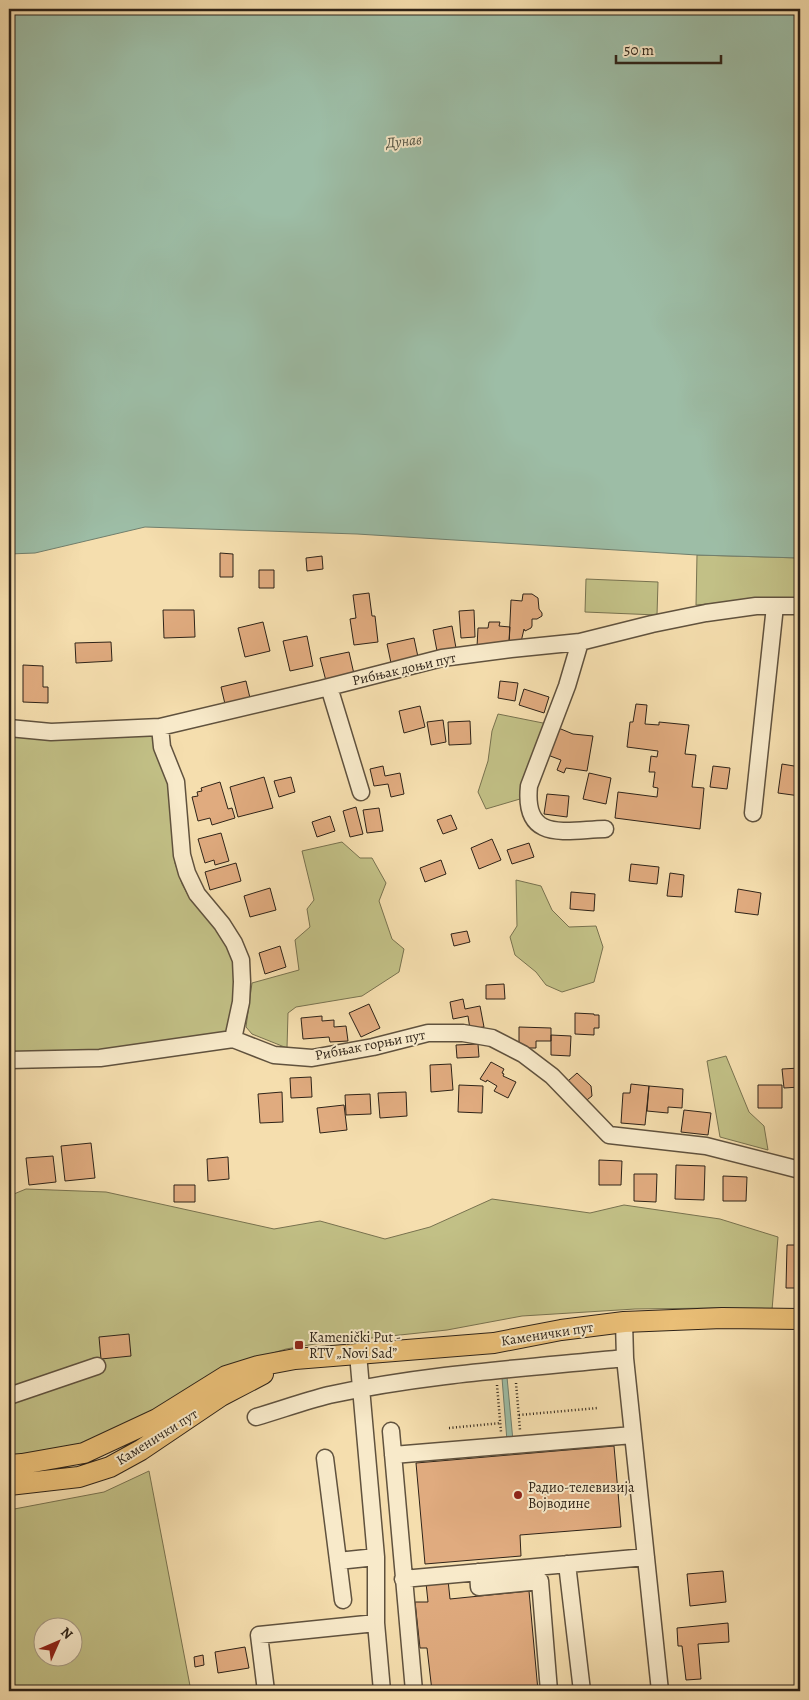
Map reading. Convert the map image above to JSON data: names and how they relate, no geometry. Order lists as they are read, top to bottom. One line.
{"streets":{"main road":["Каменички пут"],"street":["Рибњак доњи пут","Рибњак горњи пут"]},"water":["Дунав"],"places":{"transit":["Kamenički Put - RTV „Novi Sad”"],"other":["Радио-телевизија Војводине"]},"scale_bar":"50 m","north":"top right"}
